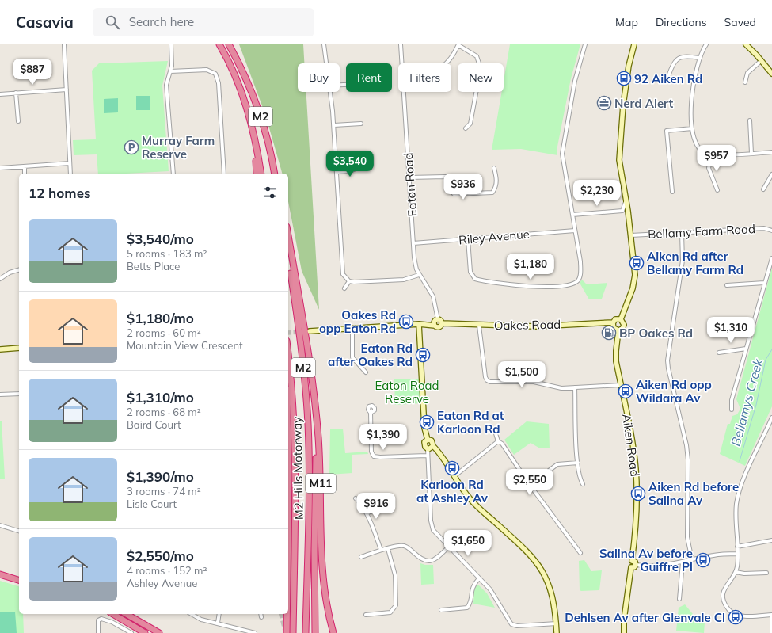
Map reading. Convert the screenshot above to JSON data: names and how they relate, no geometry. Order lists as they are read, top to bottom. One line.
{"streets":{"highway":["M2","M2 Hills Motorway","M11"],"street":["Eaton Road","Bellamy Farm Road","Riley Avenue","Oakes Road","Aiken Road"]},"crossings":[["M2","M11"],["Eaton Road","Riley Avenue"],["Oakes Road","Aiken Road"]],"water":["Bellamys Creek"],"parks":["Eaton Road Reserve"],"places":{"bus stop":["92 Aiken Rd","Aiken Rd after Bellamy Farm Rd","Oakes Rd opp Eaton Rd","Eaton Rd after Oakes Rd","Aiken Rd opp Wildara Av","Eaton Rd at Karloon Rd","Karloon Rd at Ashley Av","Aiken Rd before Salina Av","Salina Av before Guiffre Pl","Dehlsen Av after Glenvale Cl"],"office":["Nerd Alert"],"parking":["Murray Farm Reserve"],"fuel station":["BP Oakes Rd"]},"page":{"header":"Casavia","search":"Search here","nav":["Map","Directions","Saved"],"price":["$887","$957","$3,540","$936","$2,230","$1,180","$1,310","$1,500","$1,390","$2,550","$916","$1,650"],"chip":["Buy","Rent","Filters","New"],"heading":"12 homes","list":[{"name":"$3,540/mo","note":"5 rooms · 183 m² · Betts Place"},{"name":"$1,180/mo","note":"2 rooms · 60 m² · Mountain View Crescent"},{"name":"$1,310/mo","note":"2 rooms · 68 m² · Baird Court"},{"name":"$1,390/mo","note":"3 rooms · 74 m² · Lisle Court"},{"name":"$2,550/mo","note":"4 rooms · 152 m² · Ashley Avenue"}]}}
